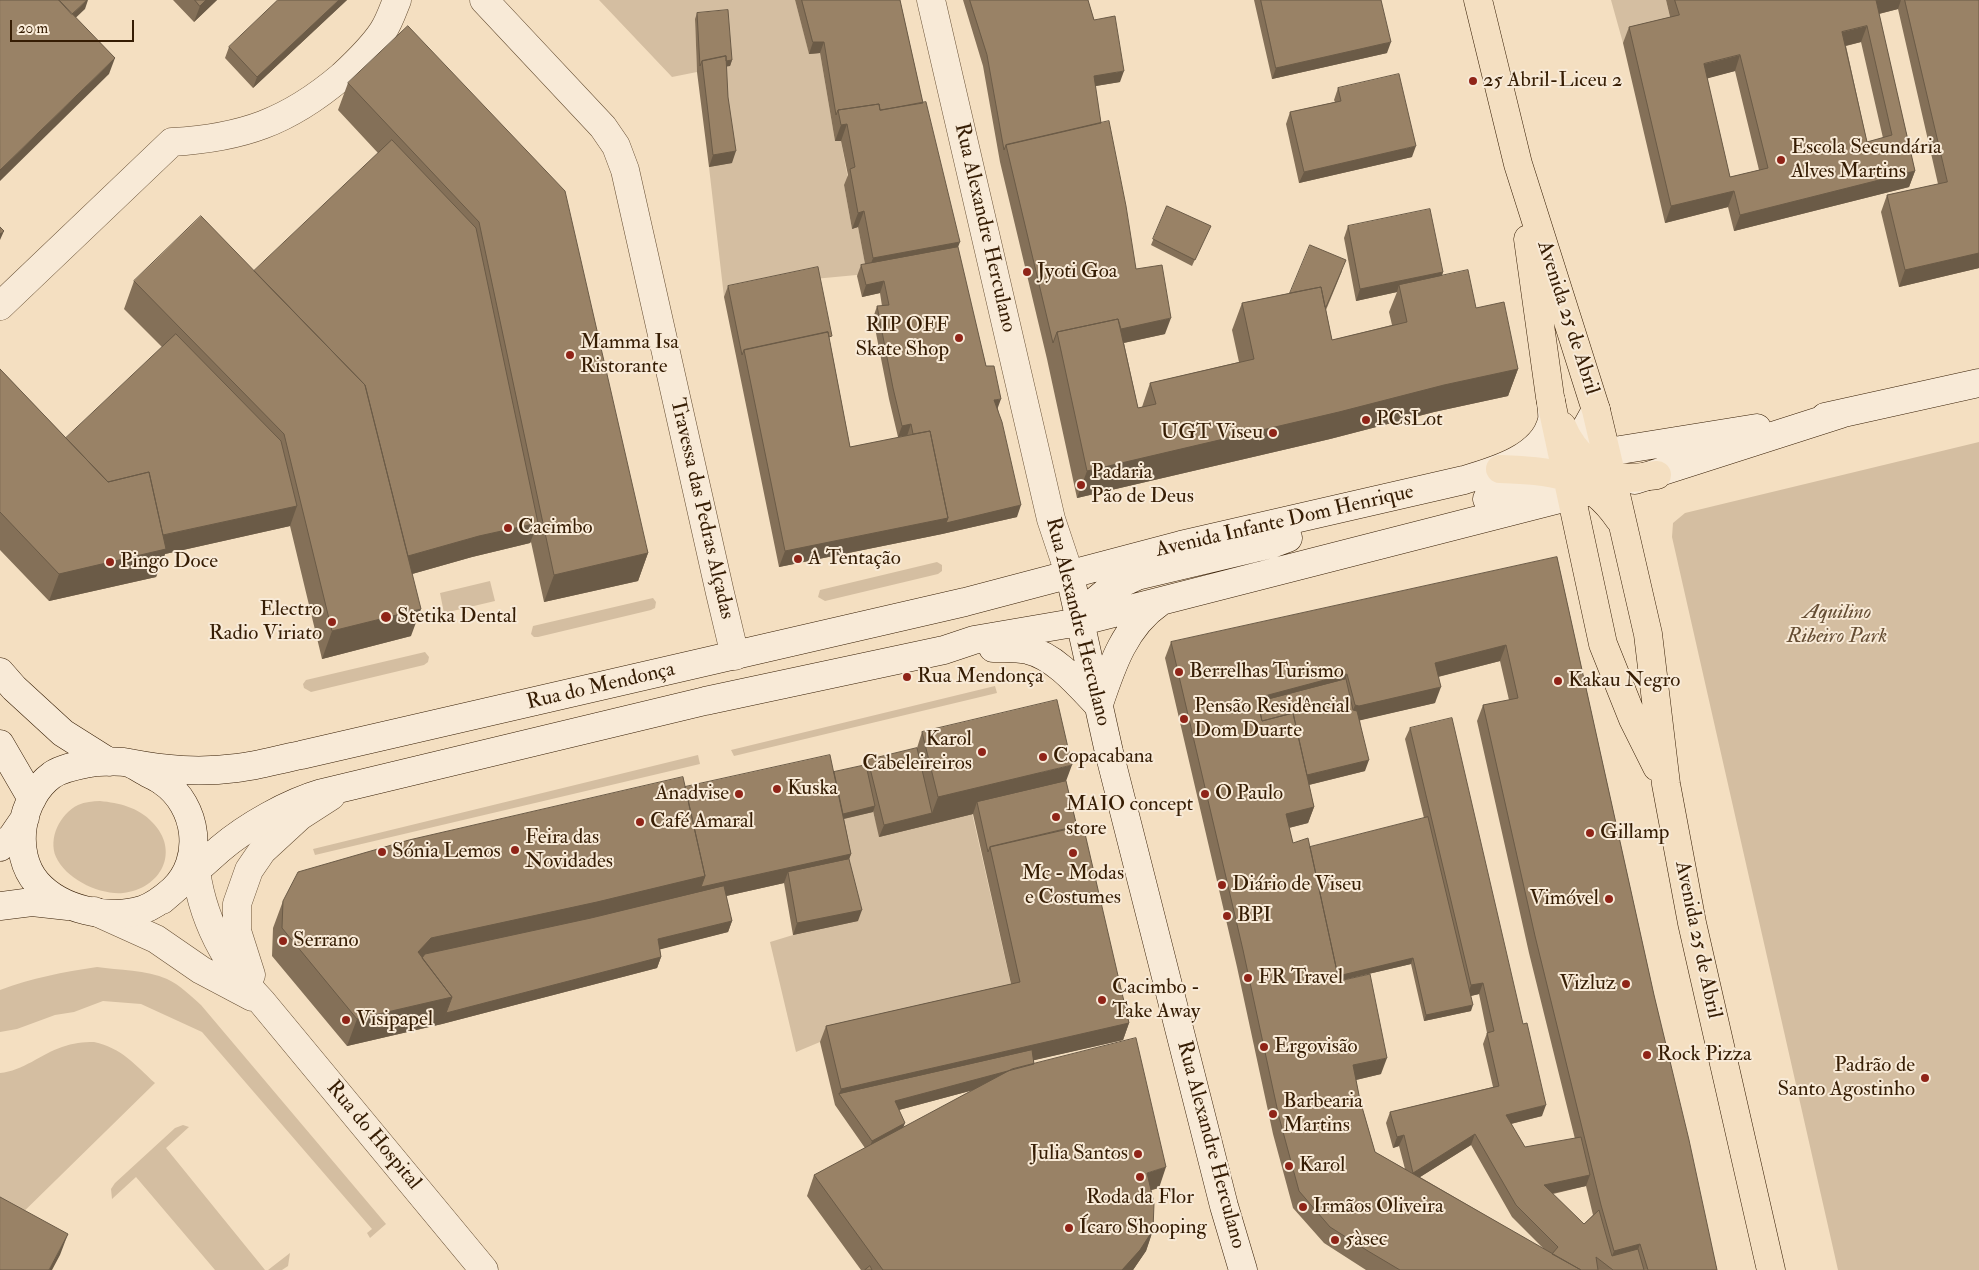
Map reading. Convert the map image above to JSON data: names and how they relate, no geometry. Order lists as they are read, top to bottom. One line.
{"streets":{"main road":["Rua Alexandre Herculano","Avenida 25 de Abril","Travessa das Pedras Alçadas","Avenida Infante Dom Henrique","Rua do Mendonça","Rua do Hospital"]},"crossings":[["Rua Alexandre Herculano","Avenida Infante Dom Henrique"],["Rua Alexandre Herculano","Rua do Mendonça"],["Avenida 25 de Abril","Avenida Infante Dom Henrique"],["Travessa das Pedras Alçadas","Rua do Mendonça"],["Avenida Infante Dom Henrique","Rua do Mendonça"],["Rua do Mendonça","Rua do Hospital"]],"parks":["Aquilino Ribeiro Park"],"places":["25 Abril-Liceu 2","Escola Secundária Alves Martins","Jyoti Goa","RIP OFF Skate Shop","Mamma Isa Ristorante","PCsLot","UGT Viseu","Padaria Pão de Deus","Cacimbo","A Tentação","Pingo Doce","Stetika Dental","Electro Radio Viriato","Berrelhas Turismo","Rua Mendonça","Kakau Negro","Pensão Residêncial Dom Duarte","Karol Cabeleireiros","Copacabana","Kuska","Anadvise","O Paulo","MAIO concept store","Café Amaral","Gillamp","Feira das Novidades","Sónia Lemos","Mc - Modas e Costumes","Diário de Viseu","Vimóvel","BPI","Serrano","FR Travel","Vizluz","Cacimbo - Take Away","Visipapel","Ergovisão","Rock Pizza","Padrão de Santo Agostinho","Barbearia Martins","Julia Santos","Karol","Roda da Flor","Irmãos Oliveira","Ícaro Shooping","5àsec"],"scale_bar":"20 m"}
